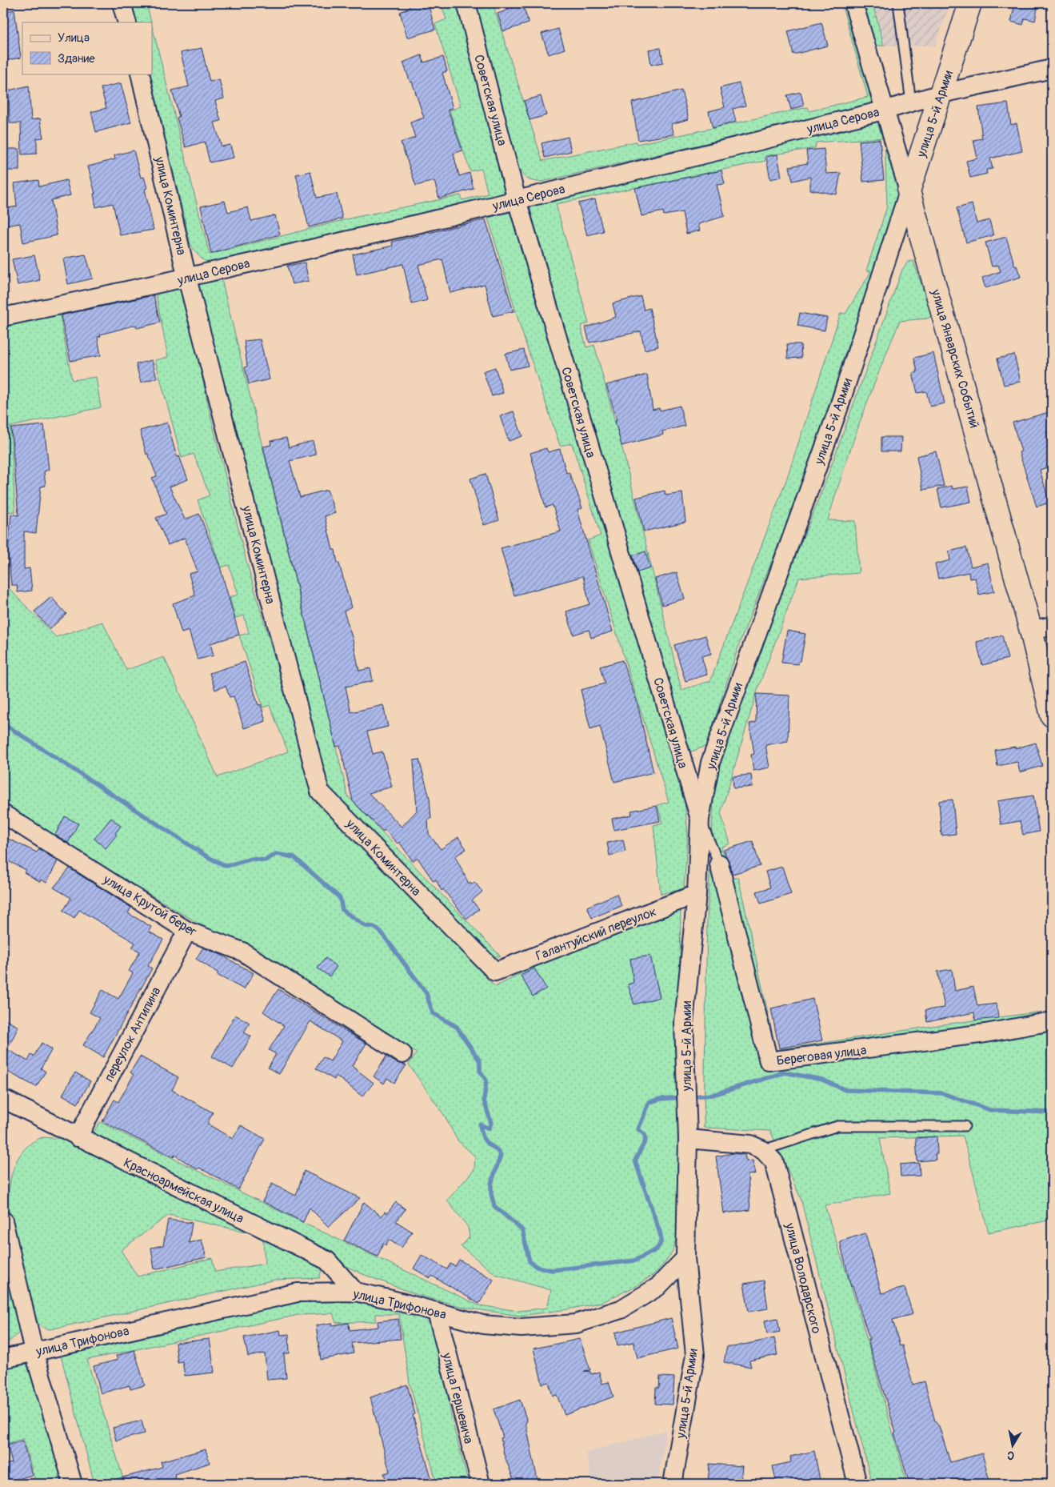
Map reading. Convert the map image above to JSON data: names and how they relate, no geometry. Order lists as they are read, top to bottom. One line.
{"streets":{"street":["Советская улица","улица 5-й Армии","улица Серова","улица Коминтерна","улица Январских Событий","улица Крутой берег","Галантуйский переулок","переулок Антипина","Береговая улица","Красноармейская улица","улица Володарского","улица Трифонова","улица Гершевича"]},"crossings":[["Советская улица","улица 5-й Армии"],["Советская улица","улица Серова"],["улица 5-й Армии","улица Серова"],["улица 5-й Армии","улица Январских Событий"],["улица 5-й Армии","Галантуйский переулок"],["улица 5-й Армии","улица Трифонова"],["улица Серова","улица Коминтерна"],["улица Серова","улица Январских Событий"],["улица Коминтерна","Галантуйский переулок"],["улица Крутой берег","переулок Антипина"],["переулок Антипина","Красноармейская улица"],["Красноармейская улица","улица Трифонова"],["улица Трифонова","улица Гершевича"]],"legend":["Улица","Здание"],"north":"bottom"}
